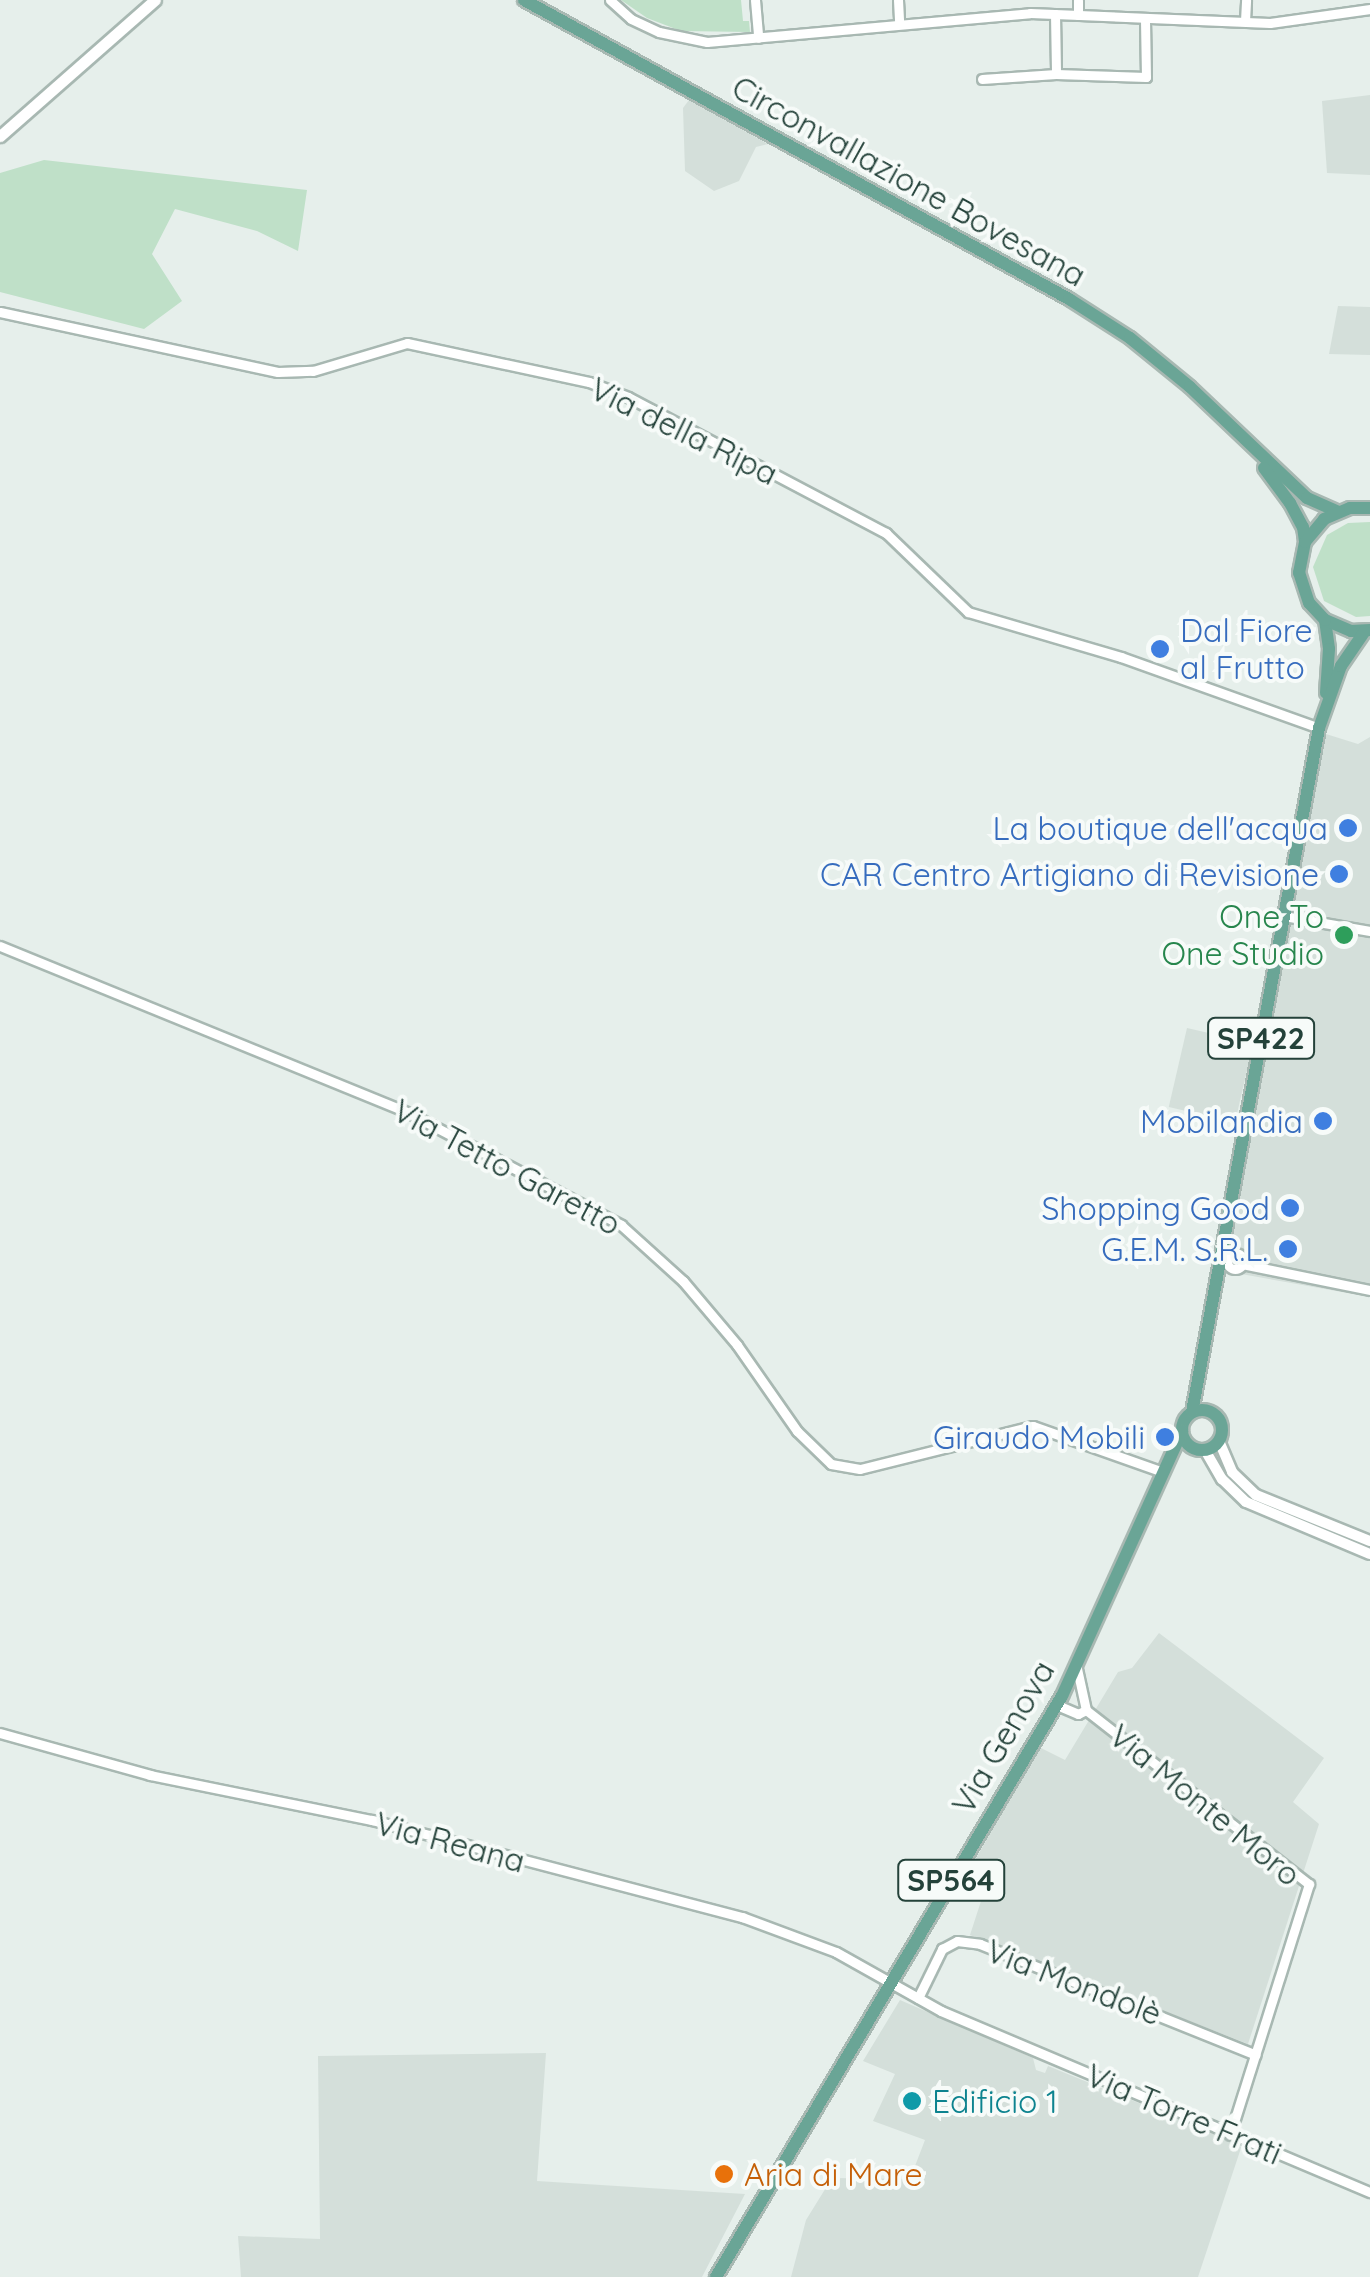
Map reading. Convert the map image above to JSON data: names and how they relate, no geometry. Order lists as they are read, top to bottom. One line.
{"streets":{"main road":["Circonvallazione Bovesana","SP422","Via Genova","SP564"],"street":["Via della Ripa","Via Tetto Garetto","Via Monte Moro","Via Reana","Via Mondolè","Via Torre Frati"]},"crossings":[["Via della Ripa","SP422"],["SP422","Via Genova"],["Via Tetto Garetto","Via Genova"],["Via Genova","Via Monte Moro"],["Via Genova","Via Reana"],["Via Genova","Via Torre Frati"],["Via Monte Moro","Via Mondolè"],["Via Monte Moro","Via Torre Frati"],["Via Reana","Via Torre Frati"],["Via Mondolè","Via Torre Frati"]],"places":["Dal Fiore al Frutto","La boutique dell'acqua","CAR Centro Artigiano di Revisione","One To One Studio","Mobilandia","Shopping Good","G.E.M. S.R.L.","Giraudo Mobili","Edificio 1","Aria di Mare"]}
